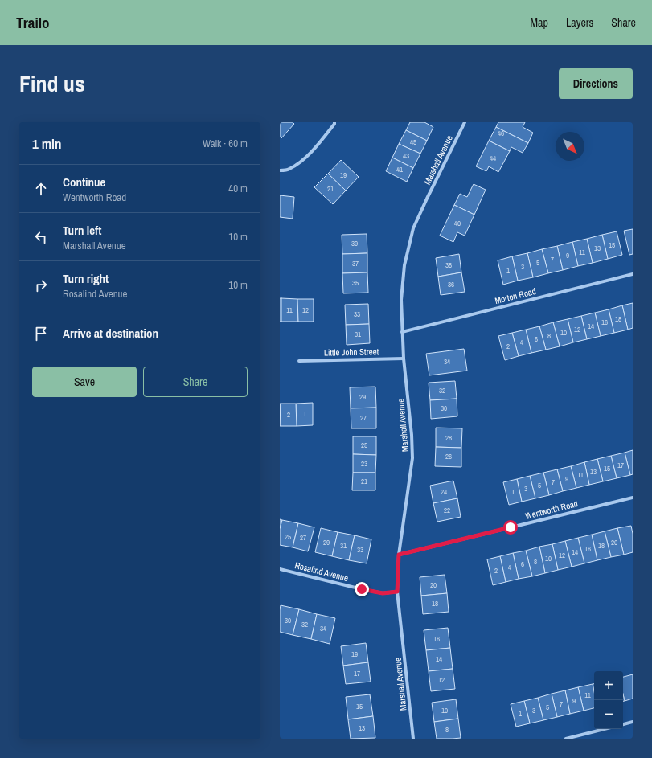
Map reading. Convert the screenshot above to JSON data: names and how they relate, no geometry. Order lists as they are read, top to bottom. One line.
{"streets":{"street":["Marshall Avenue","Morton Road","Little John Street","Wentworth Road","Rosalind Avenue"]},"crossings":[["Marshall Avenue","Morton Road"],["Marshall Avenue","Little John Street"],["Marshall Avenue","Wentworth Road"],["Marshall Avenue","Rosalind Avenue"]],"house_numbers":["46","45","43","44","41","19","21","40","39","15","13","11","9","7","5","37","38","3","1","35","36","11","12","33","18","16","14","12","10","31","8","6","4","2","34","32","29","30","1","2","27","28","25","26","23","17","15","13","11","9","21","7","5","3","24","1","22","25","27","29","20","31","18","16","33","14","12","10","8","6","4","2","20","18","30","32","34","16","19","14","17","12","11","9","7","15","5","10","3","1","13","8"],"north":"bottom right","page":{"header":"Trailo","nav":["Map","Layers","Share"],"title":"Find us","buttons":["Directions",["Save","Share"]],"heading":["1 min","Walk · 60 m"],"list":[["Continue","Wentworth Road","40 m"],["Turn left","Marshall Avenue","10 m"],["Turn right","Rosalind Avenue","10 m"],"Arrive at destination"],"map_buttons":["+","−"]}}
